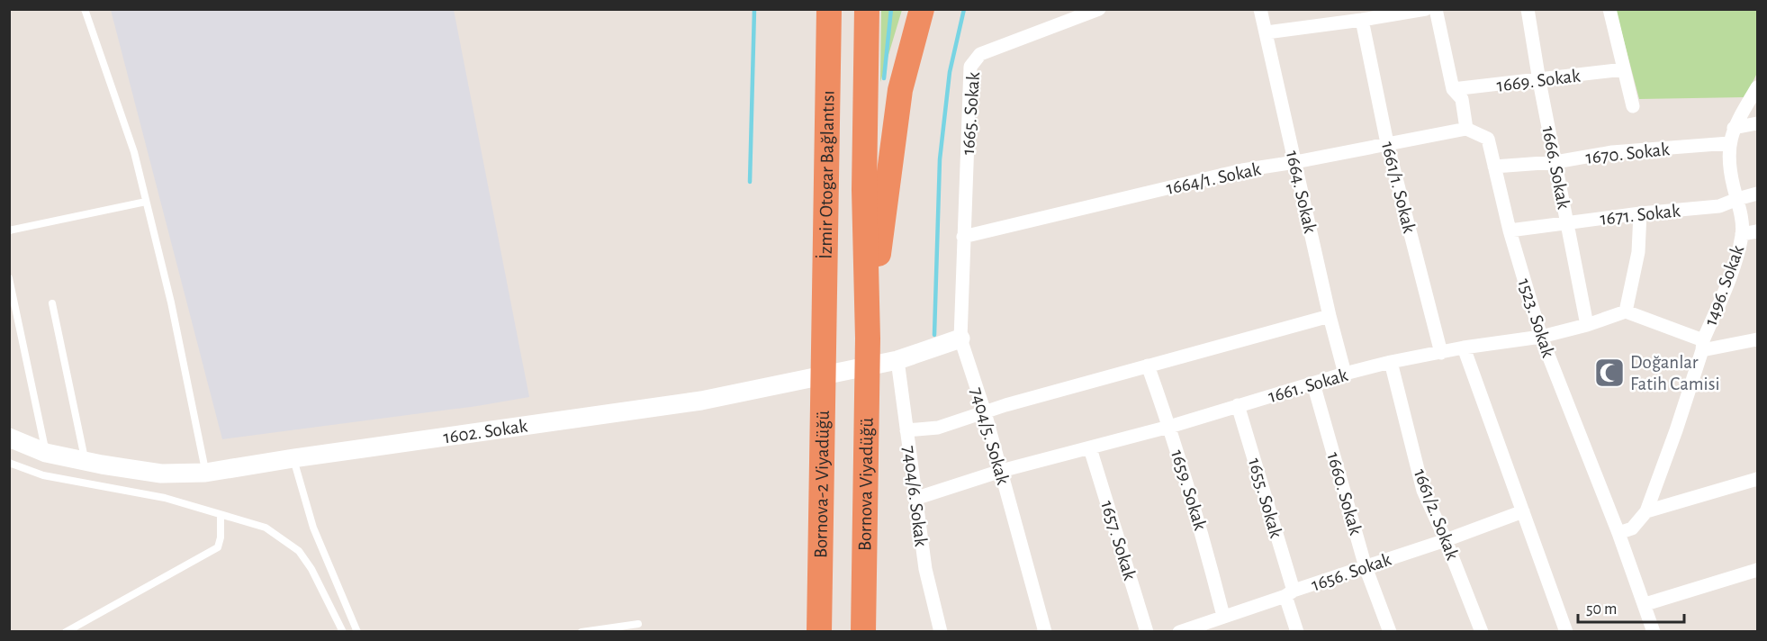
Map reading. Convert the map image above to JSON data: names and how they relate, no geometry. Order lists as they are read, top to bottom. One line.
{"streets":{"highway":["İzmir Otogar Bağlantısı","Bornova-2 Viyadüğü","Bornova Viyadüğü"],"street":["1669. Sokak","1665. Sokak","1670. Sokak","1666. Sokak","1664/1. Sokak","1661/1. Sokak","1664. Sokak","1671. Sokak","1496. Sokak","1523. Sokak","1661. Sokak","1602. Sokak","7404/5. Sokak","1659. Sokak","1660. Sokak","7404/6. Sokak","1655. Sokak","1661/2. Sokak","1657. Sokak","1656. Sokak"]},"crossings":[["1669. Sokak","1666. Sokak"],["1665. Sokak","1664/1. Sokak"],["1665. Sokak","7404/5. Sokak"],["1670. Sokak","1666. Sokak"],["1670. Sokak","1496. Sokak"],["1670. Sokak","1523. Sokak"],["1666. Sokak","1671. Sokak"],["1666. Sokak","1661. Sokak"],["İzmir Otogar Bağlantısı","Bornova-2 Viyadüğü"],["İzmir Otogar Bağlantısı","Bornova Viyadüğü"],["1664/1. Sokak","1661/1. Sokak"],["1664/1. Sokak","1664. Sokak"],["1664/1. Sokak","1523. Sokak"],["1664/1. Sokak","7404/5. Sokak"],["1661/1. Sokak","1661. Sokak"],["1664. Sokak","1661. Sokak"],["1671. Sokak","1496. Sokak"],["1671. Sokak","1523. Sokak"],["1496. Sokak","1523. Sokak"],["1523. Sokak","1661. Sokak"],["1661. Sokak","7404/5. Sokak"],["1661. Sokak","1659. Sokak"],["1661. Sokak","1660. Sokak"],["1661. Sokak","7404/6. Sokak"],["1661. Sokak","1655. Sokak"],["1661. Sokak","1661/2. Sokak"],["1661. Sokak","1657. Sokak"],["1602. Sokak","7404/5. Sokak"],["1602. Sokak","7404/6. Sokak"],["1659. Sokak","1656. Sokak"],["1660. Sokak","1656. Sokak"],["1655. Sokak","1656. Sokak"],["1661/2. Sokak","1656. Sokak"]],"places":{"mosque":["Doğanlar Fatih Camisi"]},"scale_bar":"50 m"}
